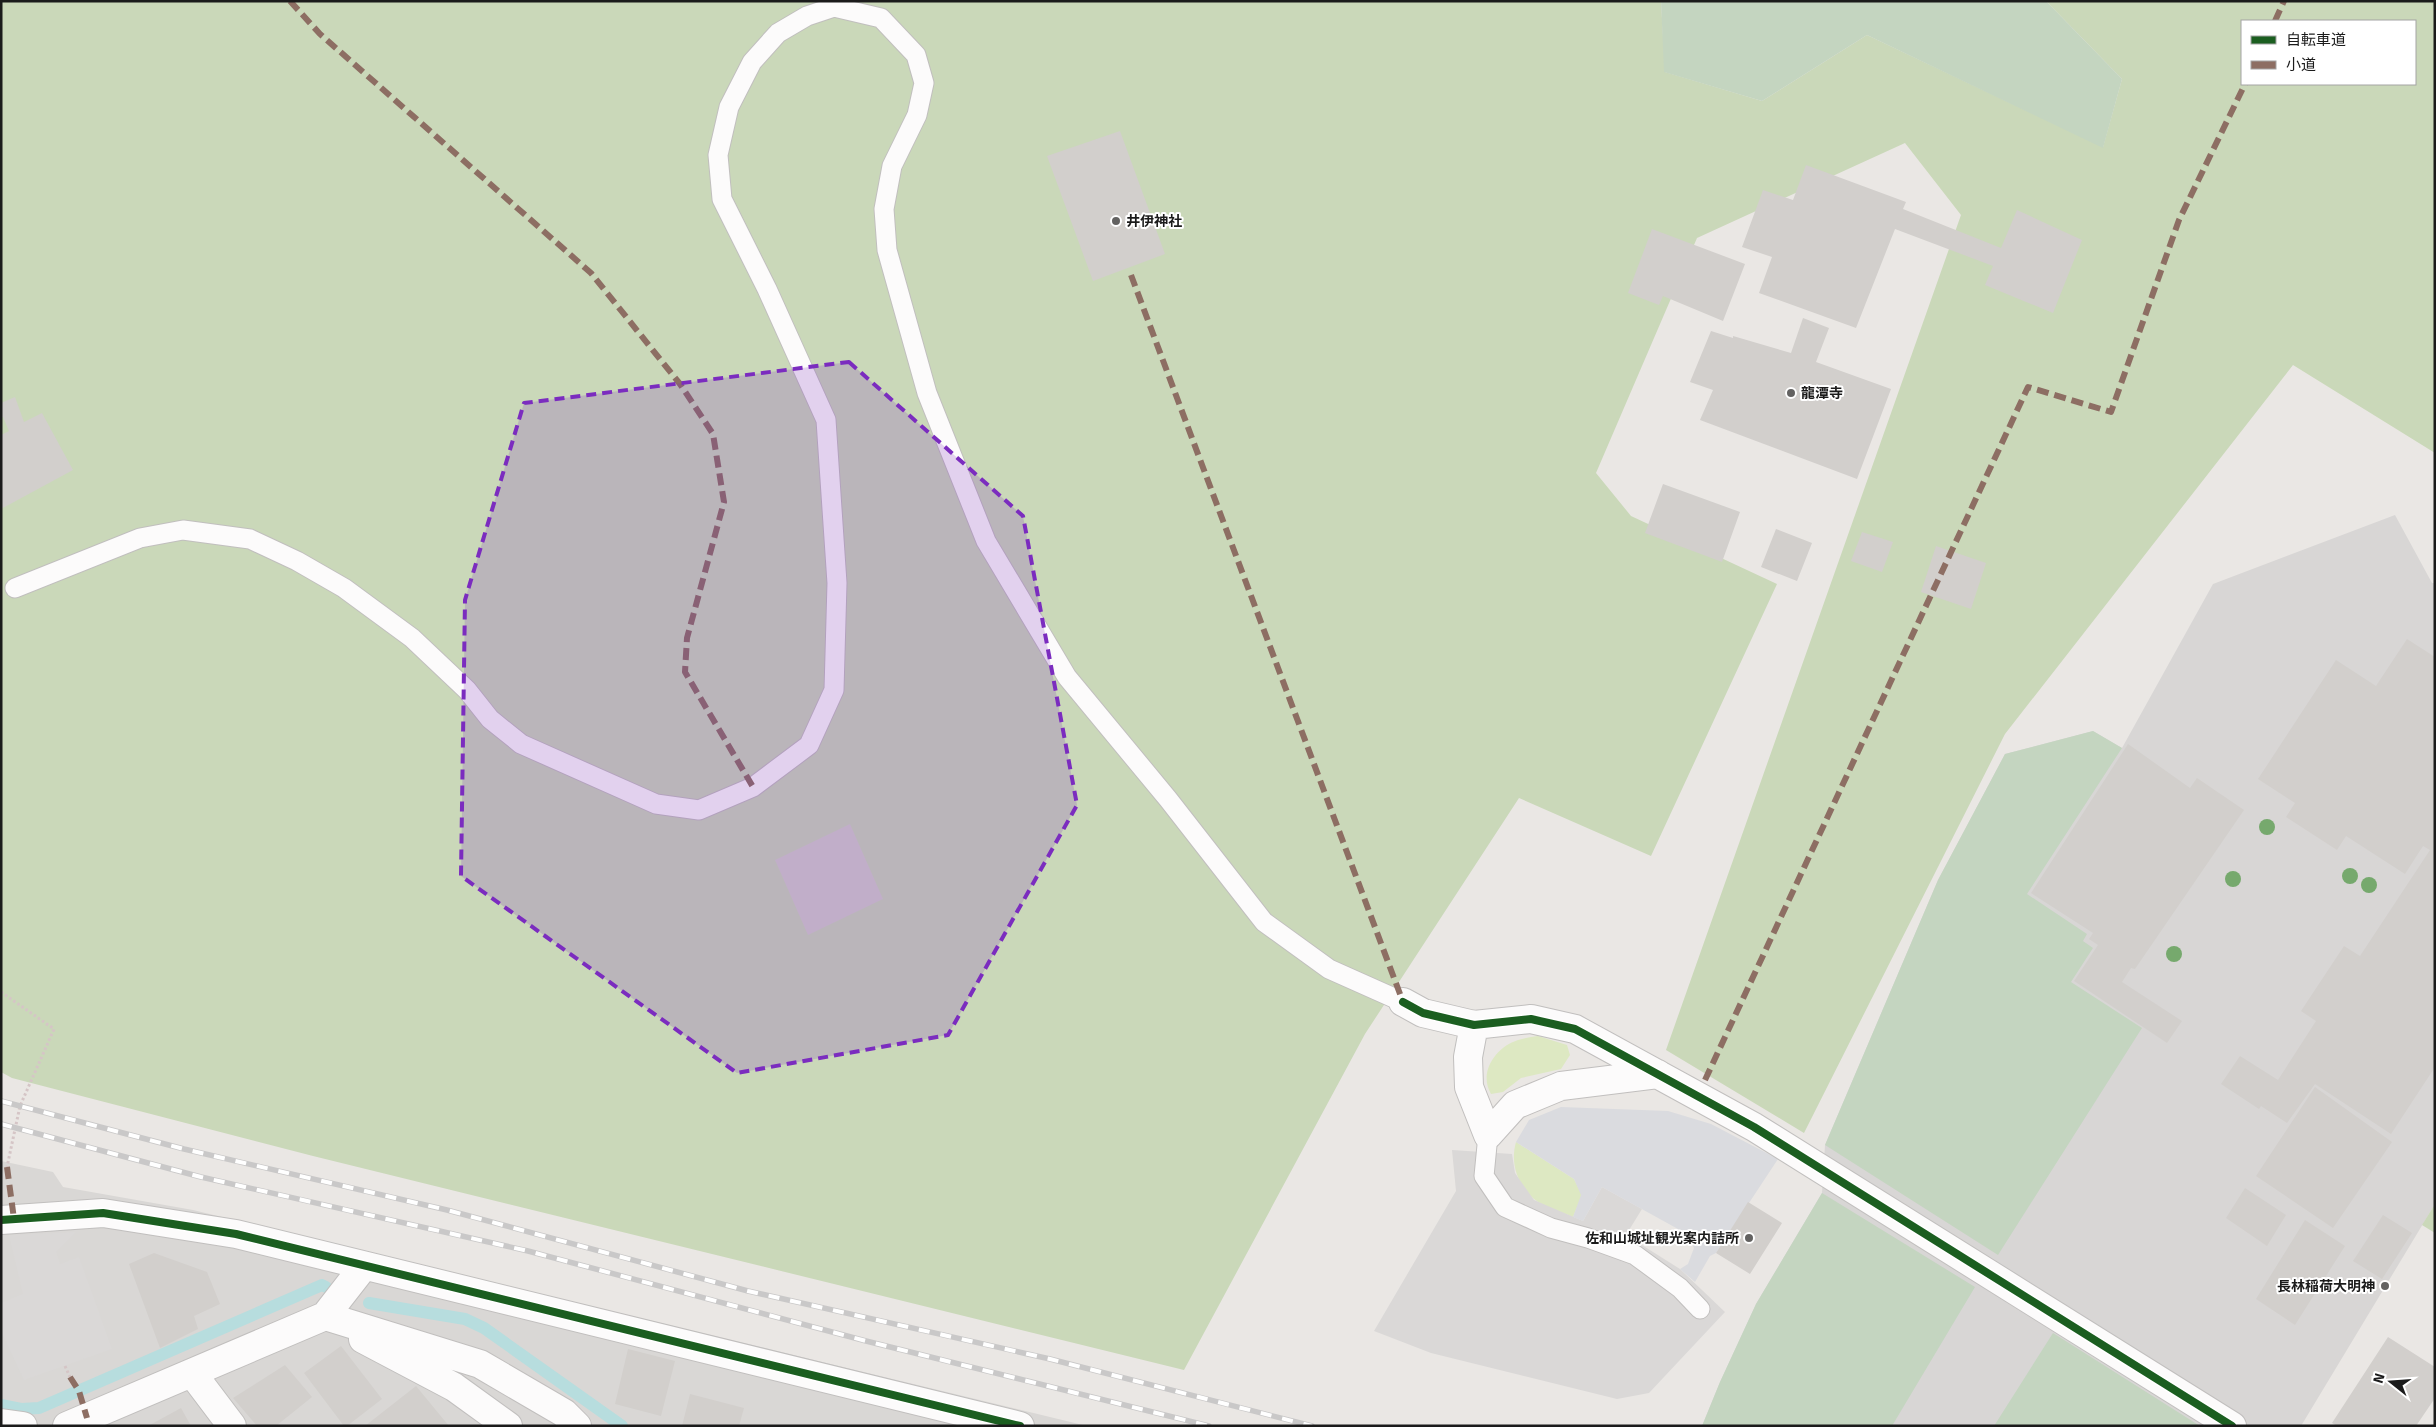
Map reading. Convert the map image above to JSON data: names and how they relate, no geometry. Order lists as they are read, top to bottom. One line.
{"places":["井伊神社","龍潭寺","佐和山城址観光案内詰所","長林稲荷大明神"],"legend":["自転車道","小道"],"north":"left"}
